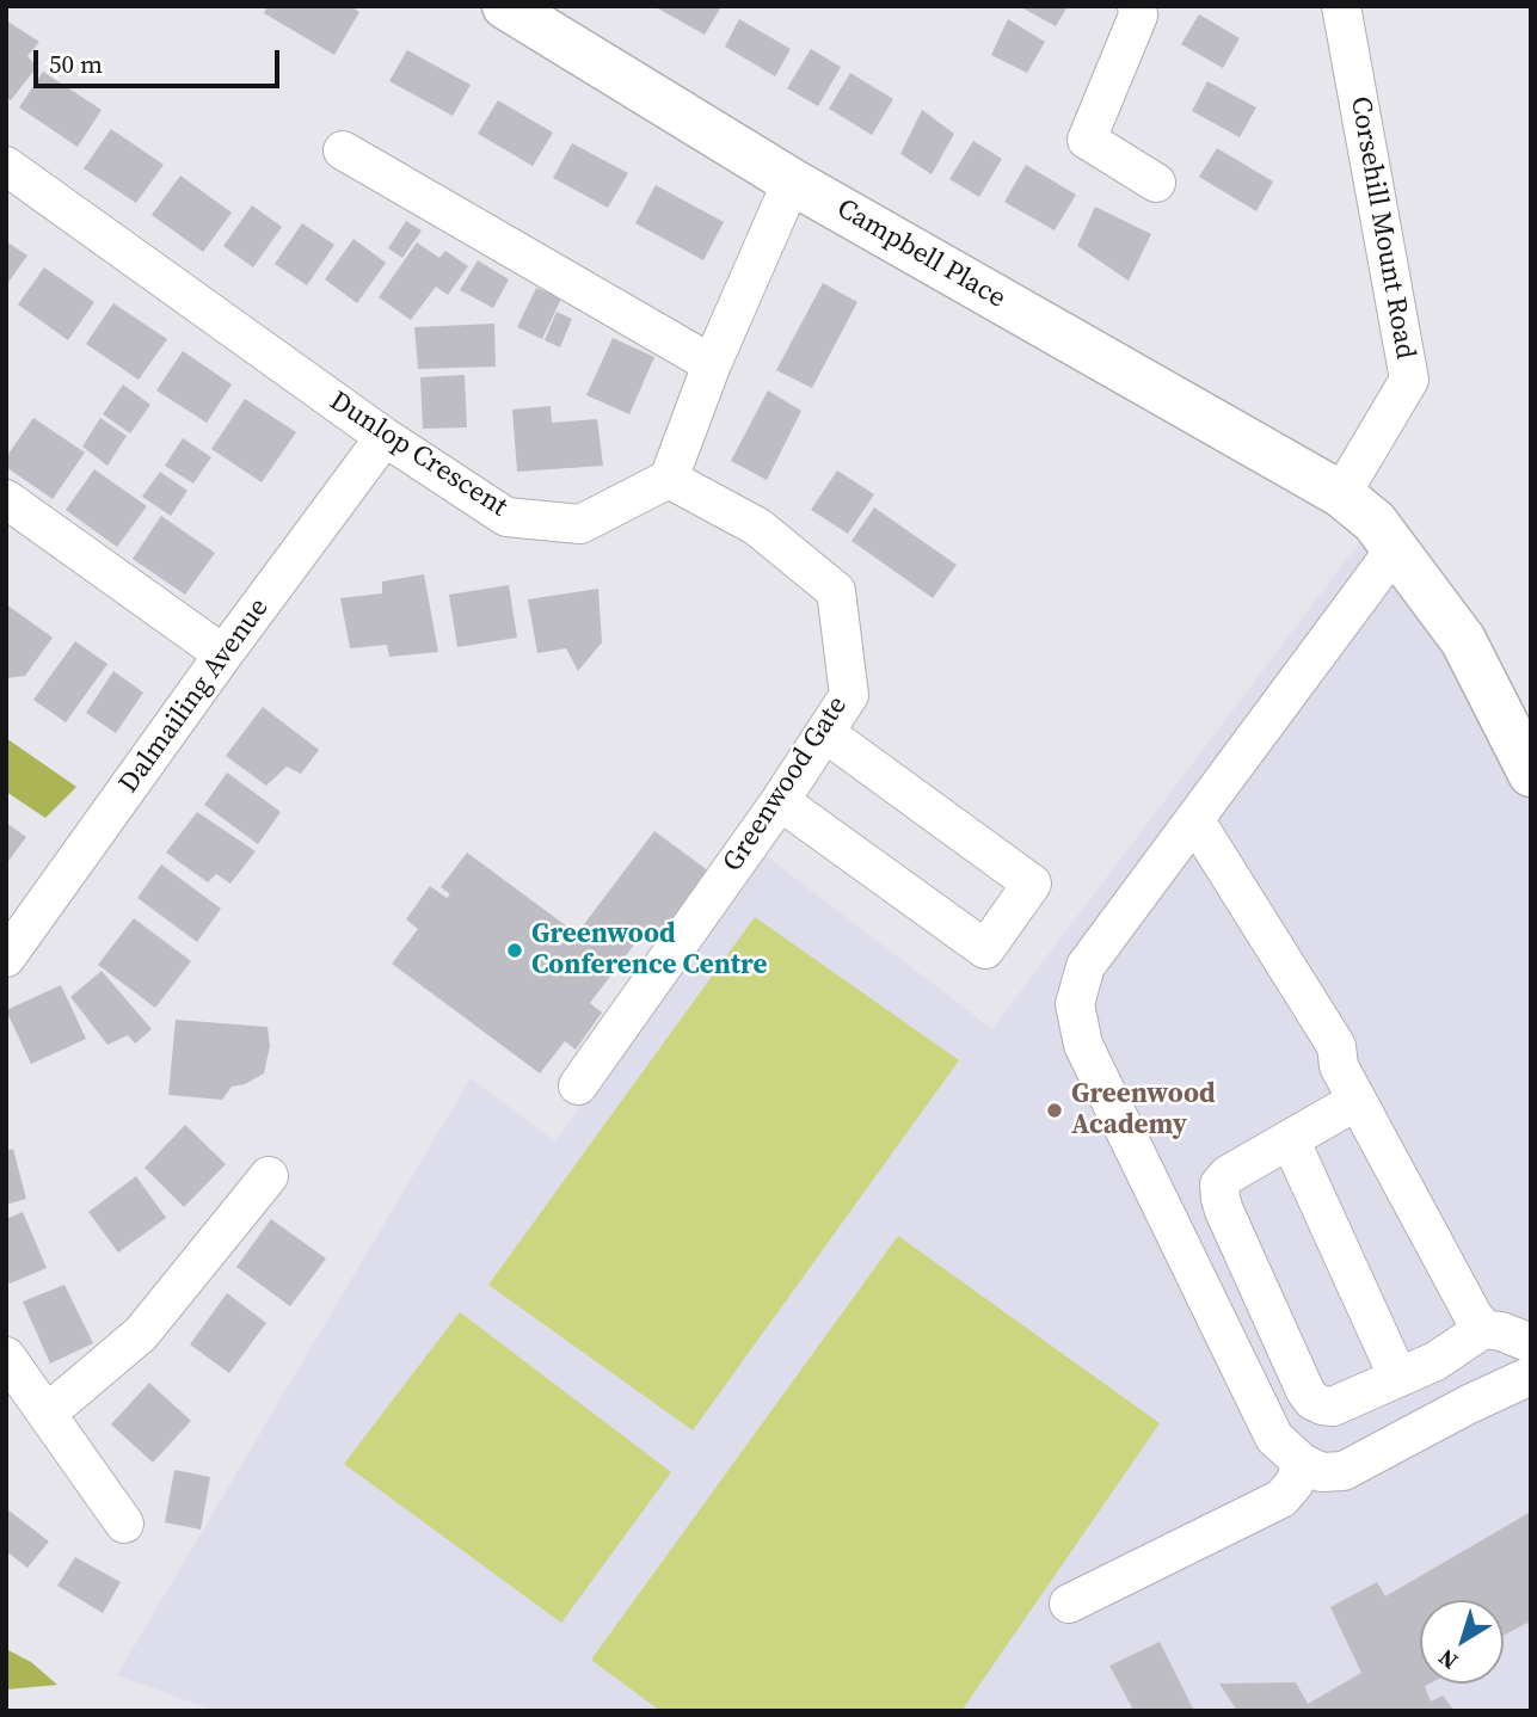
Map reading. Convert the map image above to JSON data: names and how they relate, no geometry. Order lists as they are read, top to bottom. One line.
{"streets":{"main road":["Campbell Place"],"street":["Corsehill Mount Road","Dunlop Crescent","Dalmailing Avenue","Greenwood Gate"]},"crossings":[["Corsehill Mount Road","Campbell Place"],["Dunlop Crescent","Dalmailing Avenue"],["Dunlop Crescent","Greenwood Gate"]],"places":["Greenwood Conference Centre","Greenwood Academy"],"scale_bar":"50 m","north":"bottom left"}
